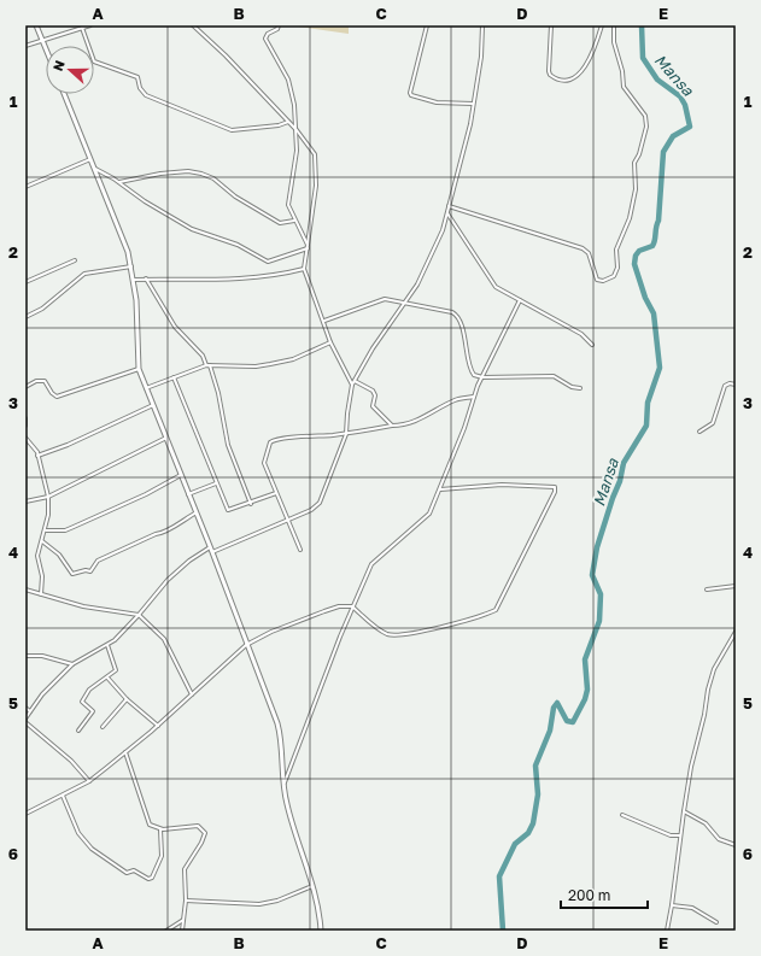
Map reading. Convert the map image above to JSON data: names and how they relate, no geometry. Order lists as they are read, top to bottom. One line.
{"water":["Mansa"],"scale_bar":"200 m","north":"left","grid":{"columns":["A","B","C","D","E"],"rows":["1","2","3","4","5","6"]}}
